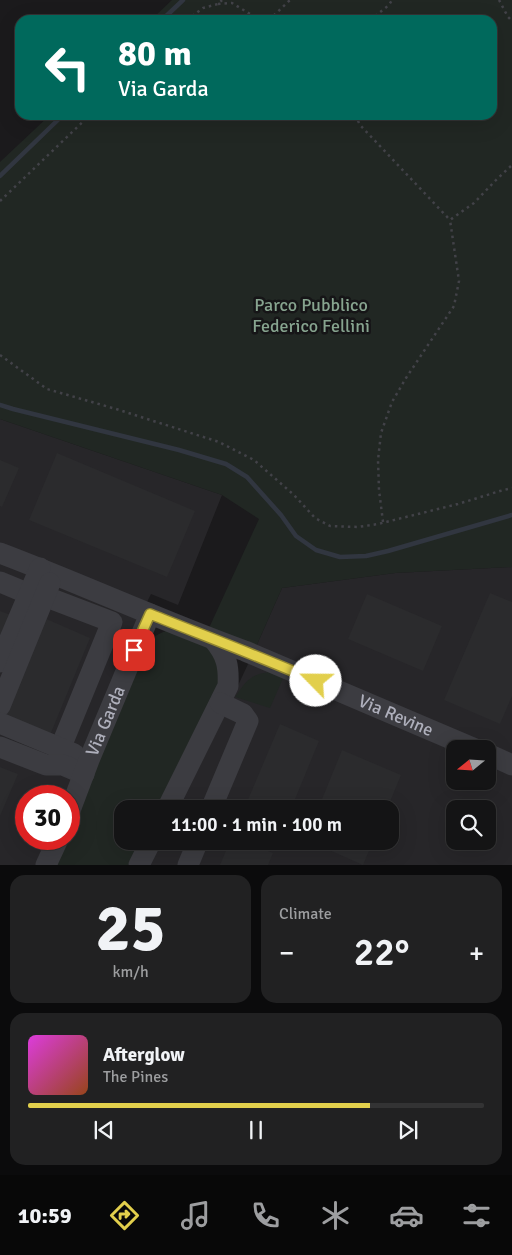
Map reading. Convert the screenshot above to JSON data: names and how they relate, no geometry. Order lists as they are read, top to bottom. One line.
{"streets":{"street":["Via Revine","Via Garda"]},"crossings":[["Via Revine","Via Garda"]],"parks":["Parco Pubblico Federico Fellini"],"north":"left","page":{"turn":["80 m","Via Garda"],"limit":"30","trip":"11:00 · 1 min · 100 m","tile":[["25","km/h"],"Climate"],"heat":["−","22°","+"],"song":["Afterglow","The Pines"],"tabs":"10:59"}}
